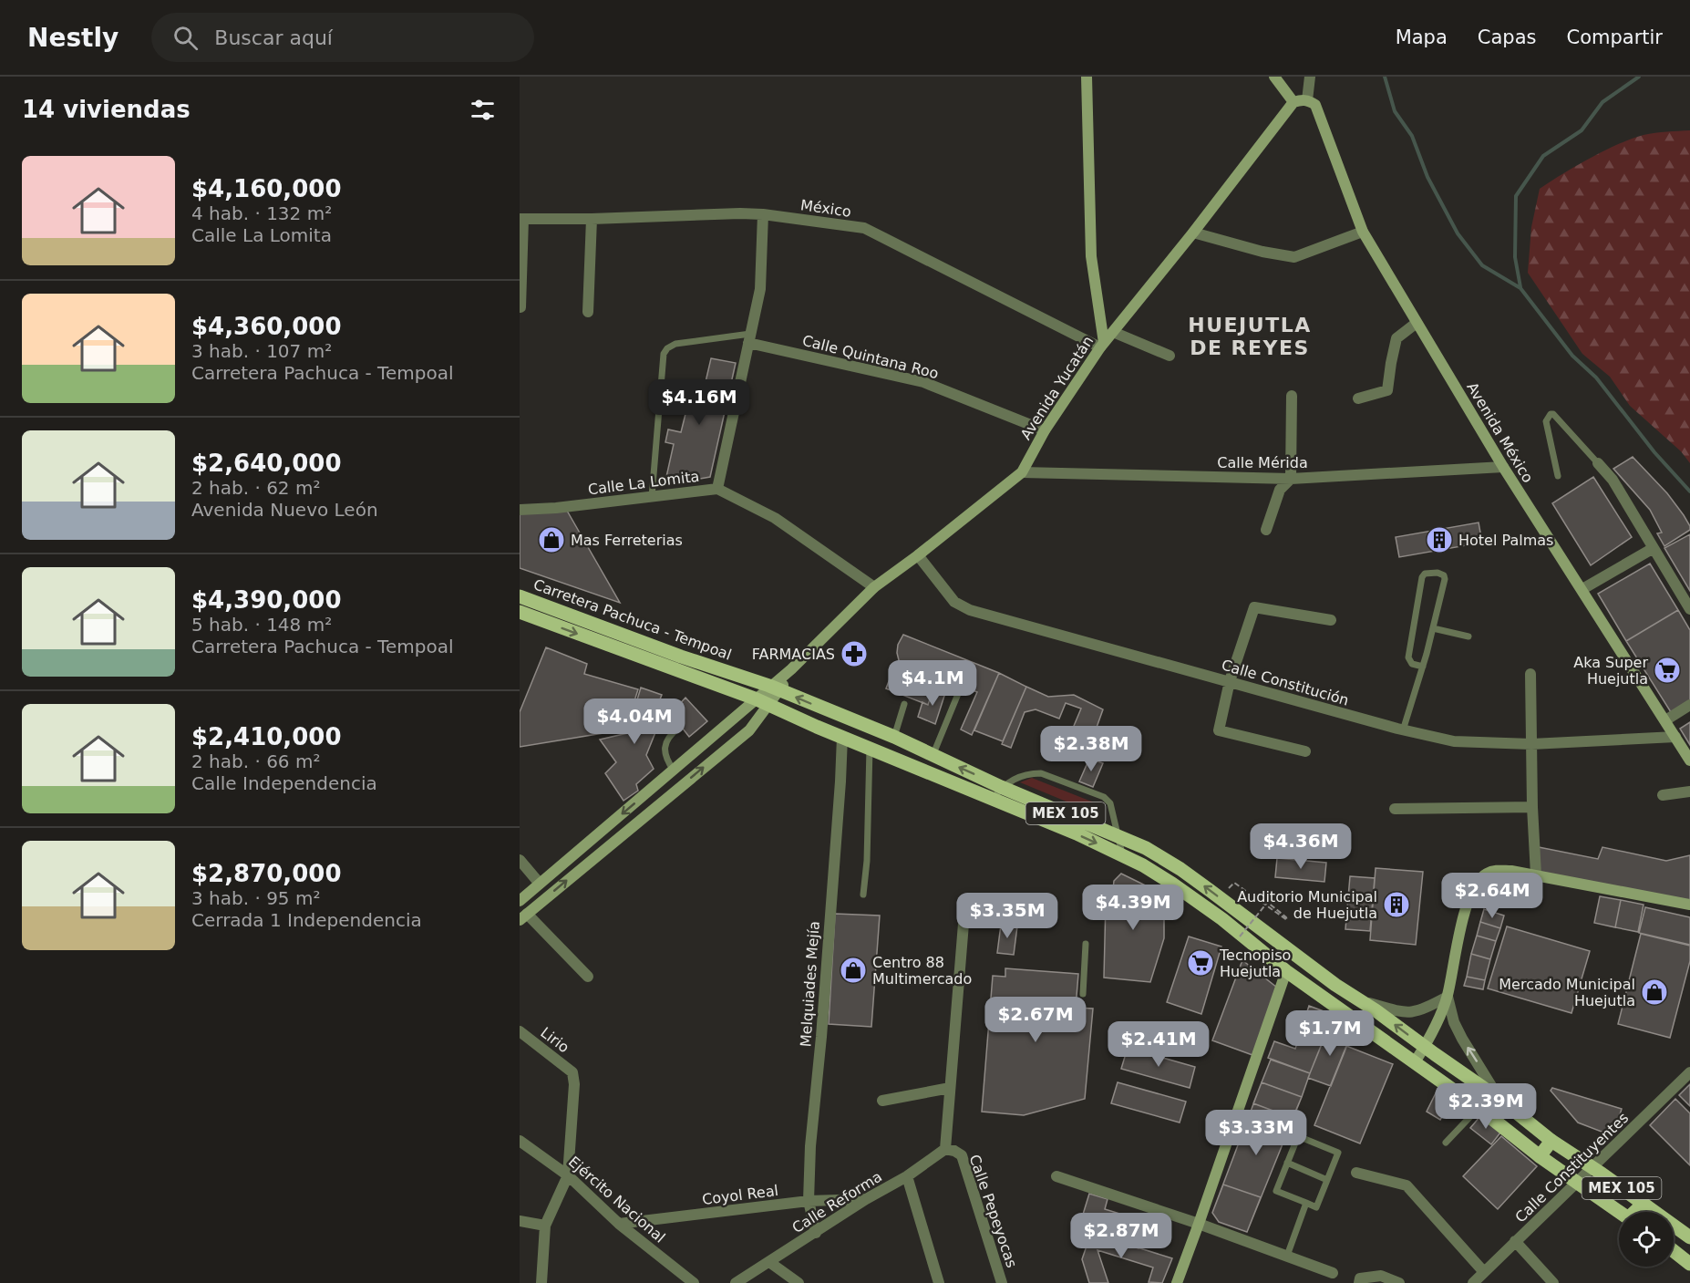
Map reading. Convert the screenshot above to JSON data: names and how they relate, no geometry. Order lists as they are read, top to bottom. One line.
{"streets":{"main road":["Carretera Pachuca - Tempoal","MEX 105"],"street":["México","Calle Quintana Roo","Avenida Yucatán","Avenida México","Calle Mérida","Calle La Lomita","Calle Constitución","Melquiades Mejía","Lirio","Calle Constituyentes","Coyol Real","Ejército Nacional","Calle Reforma","Calle Pepeyocas"]},"crossings":[["México","Avenida Yucatán"],["Calle Quintana Roo","Avenida Yucatán"],["Avenida Yucatán","Calle Mérida"],["Avenida Yucatán","Calle La Lomita"],["Avenida Yucatán","Carretera Pachuca - Tempoal"],["Avenida Yucatán","Calle Constitución"],["Avenida México","Calle Mérida"],["Avenida México","Calle Constitución"],["MEX 105","Melquiades Mejía"],["Melquiades Mejía","Coyol Real"],["Melquiades Mejía","Calle Reforma"],["Lirio","Ejército Nacional"],["Coyol Real","Ejército Nacional"],["Coyol Real","Calle Reforma"],["Calle Reforma","Calle Pepeyocas"]],"districts":["HUEJUTLA DE REYES"],"places":{"shop":["Mas Ferreterias","Centro 88 Multimercado","Mercado Municipal Huejutla"],"building":["Hotel Palmas","Auditorio Municipal de Huejutla"],"pharmacy":["FARMACIAS"],"supermarket":["Aka Super Huejutla","Tecnopiso Huejutla"]},"page":{"header":"Nestly","search":"Buscar aquí","nav":["Mapa","Capas","Compartir"],"heading":"14 viviendas","list":[{"name":"$4,160,000","note":"4 hab. · 132 m² · Calle La Lomita"},{"name":"$4,360,000","note":"3 hab. · 107 m² · Carretera Pachuca - Tempoal"},{"name":"$2,640,000","note":"2 hab. · 62 m² · Avenida Nuevo León"},{"name":"$4,390,000","note":"5 hab. · 148 m² · Carretera Pachuca - Tempoal"},{"name":"$2,410,000","note":"2 hab. · 66 m² · Calle Independencia"},{"name":"$2,870,000","note":"3 hab. · 95 m² · Cerrada 1 Independencia"}],"price":["$4.16M","$4.1M","$4.04M","$2.38M","$4.36M","$2.64M","$4.39M","$3.35M","$2.67M","$1.7M","$2.41M","$2.39M","$3.33M","$2.87M"]}}
